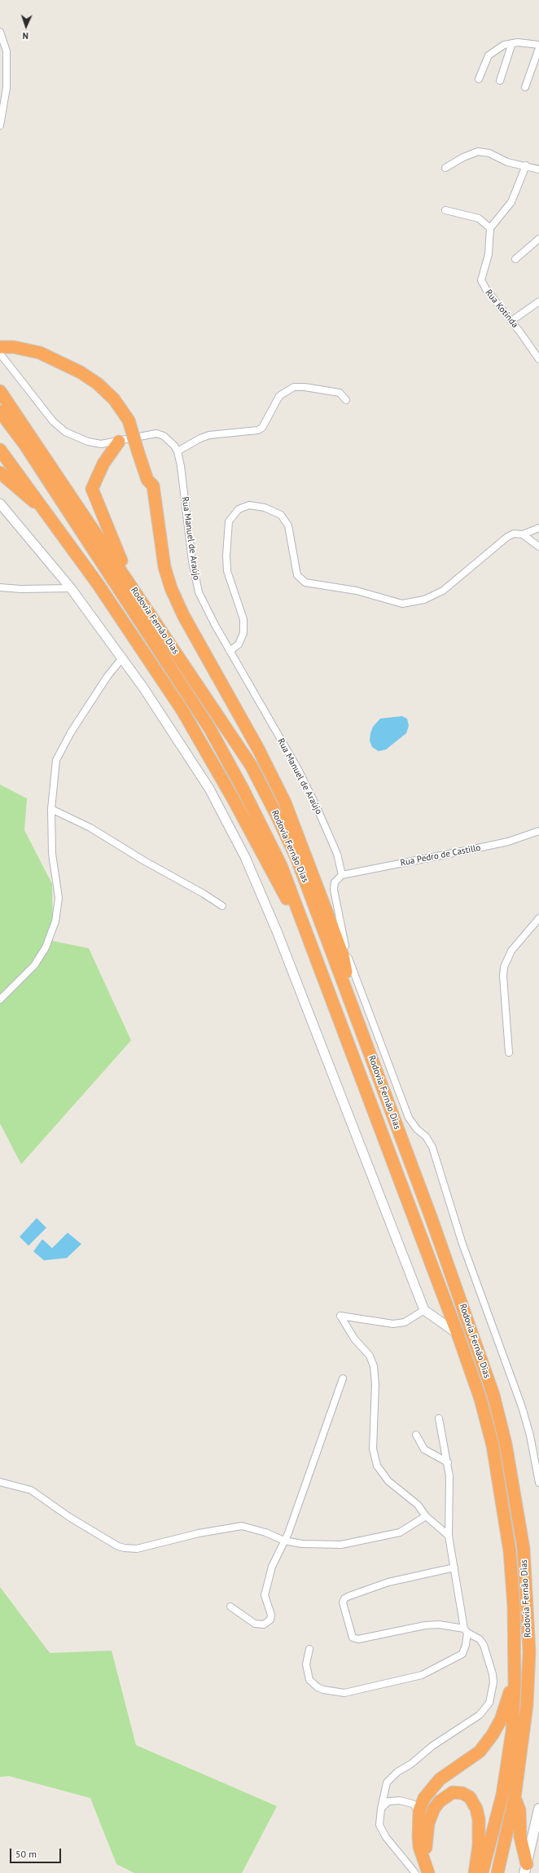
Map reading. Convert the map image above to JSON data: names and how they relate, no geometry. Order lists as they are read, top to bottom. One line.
{"streets":{"highway":["Rodovia Fernão Dias"],"street":["Rua Kotinda","Rua Manuel de Araújo","Rua Pedro de Castillo"]},"crossings":[["Rua Manuel de Araújo","Rua Pedro de Castillo"]],"scale_bar":"50 m","north":"bottom"}
